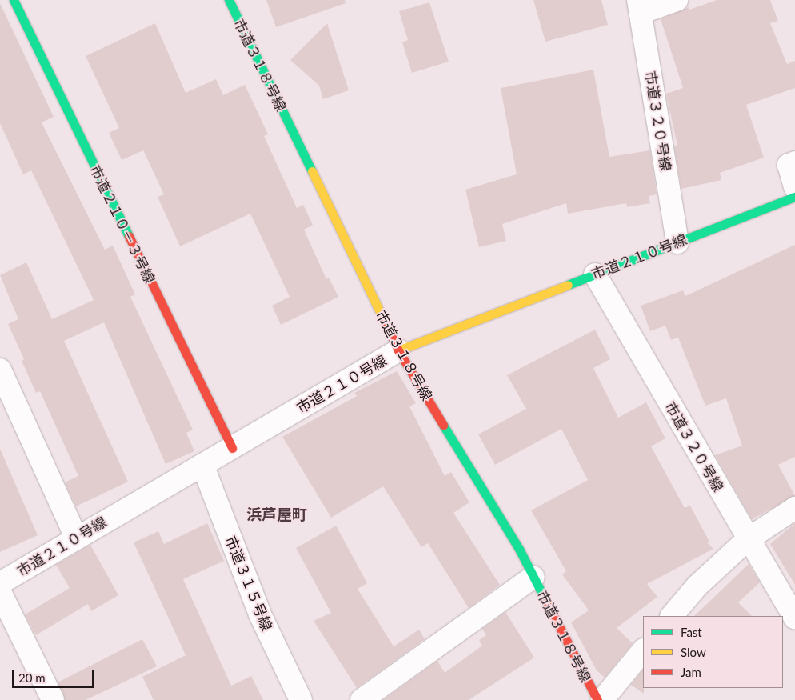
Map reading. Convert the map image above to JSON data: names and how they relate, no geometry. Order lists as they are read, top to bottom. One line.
{"streets":{"street":["市道３１８号線","市道３２０号線","市道２１０－３号線","市道２１０号線","市道３１５号線"]},"crossings":[["市道３１８号線","市道２１０号線"],["市道３２０号線","市道２１０号線"],["市道２１０－３号線","市道２１０号線"],["市道２１０号線","市道３１５号線"]],"districts":["浜芦屋町"],"legend":["Fast","Slow","Jam"],"scale_bar":"20 m"}
